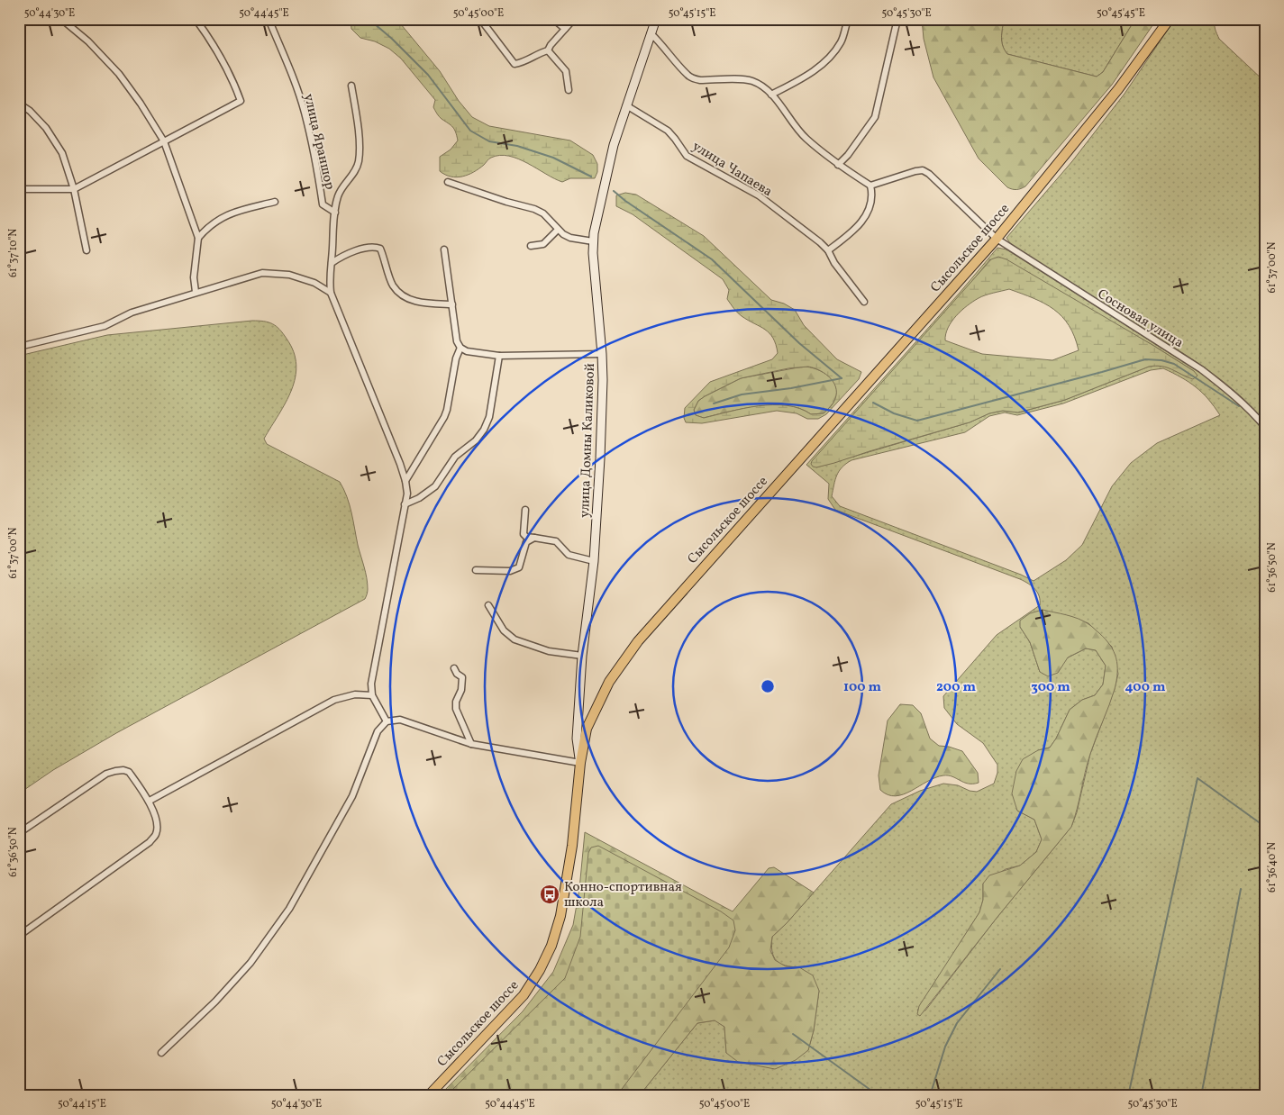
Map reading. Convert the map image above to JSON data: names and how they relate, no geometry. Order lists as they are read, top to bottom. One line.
{"streets":{"highway":["Сысольское шоссе"],"main road":["улица Домны Каликовой"],"street":["улица Яраншор","улица Чапаева","Сосновая улица"]},"crossings":[["улица Чапаева","улица Домны Каликовой"],["Сысольское шоссе","Сосновая улица"],["Сысольское шоссе","улица Домны Каликовой"]],"places":{"bus stop":["Конно-спортивная школа"]},"coordinates":["50°44'30\"E","50°44'45\"E","50°45'00\"E","50°45'15\"E","50°45'30\"E","50°45'45\"E","61°37'10\"N","61°37'00\"N","61°36'50\"N","61°36'40\"N","50°44'15\"E"],"rings":["100 m","200 m","300 m","400 m"]}
